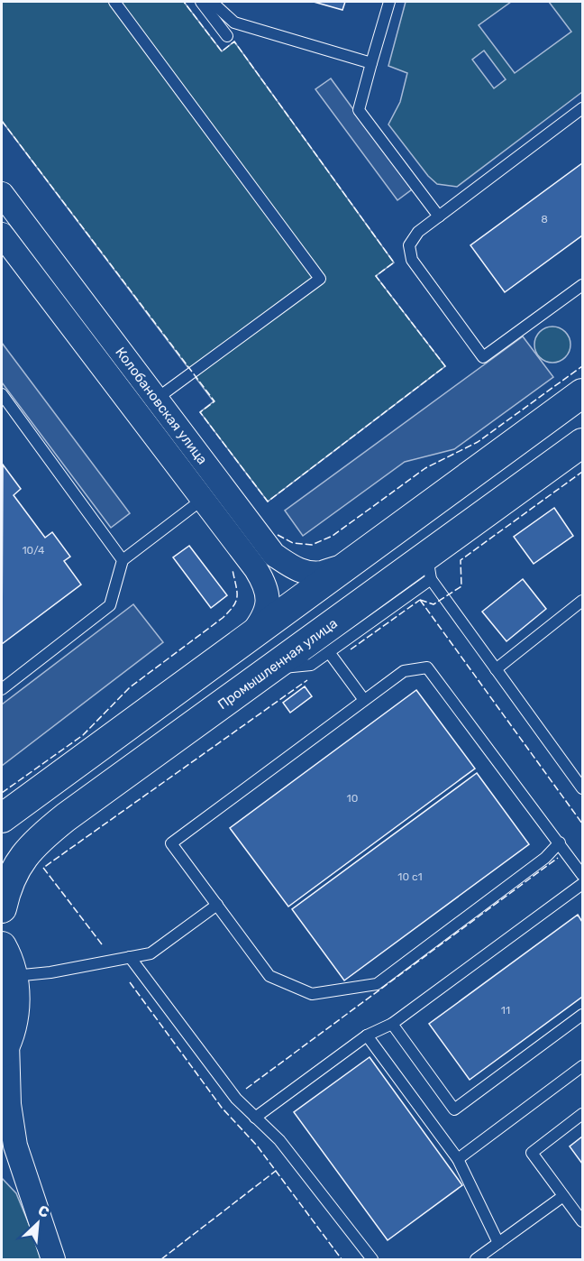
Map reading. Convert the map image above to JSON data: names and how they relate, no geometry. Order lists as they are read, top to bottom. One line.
{"streets":{"street":["Колобановская улица","Промышленная улица"]},"house_numbers":["8","10/4","10","10 с1","11"],"north":"top right"}
